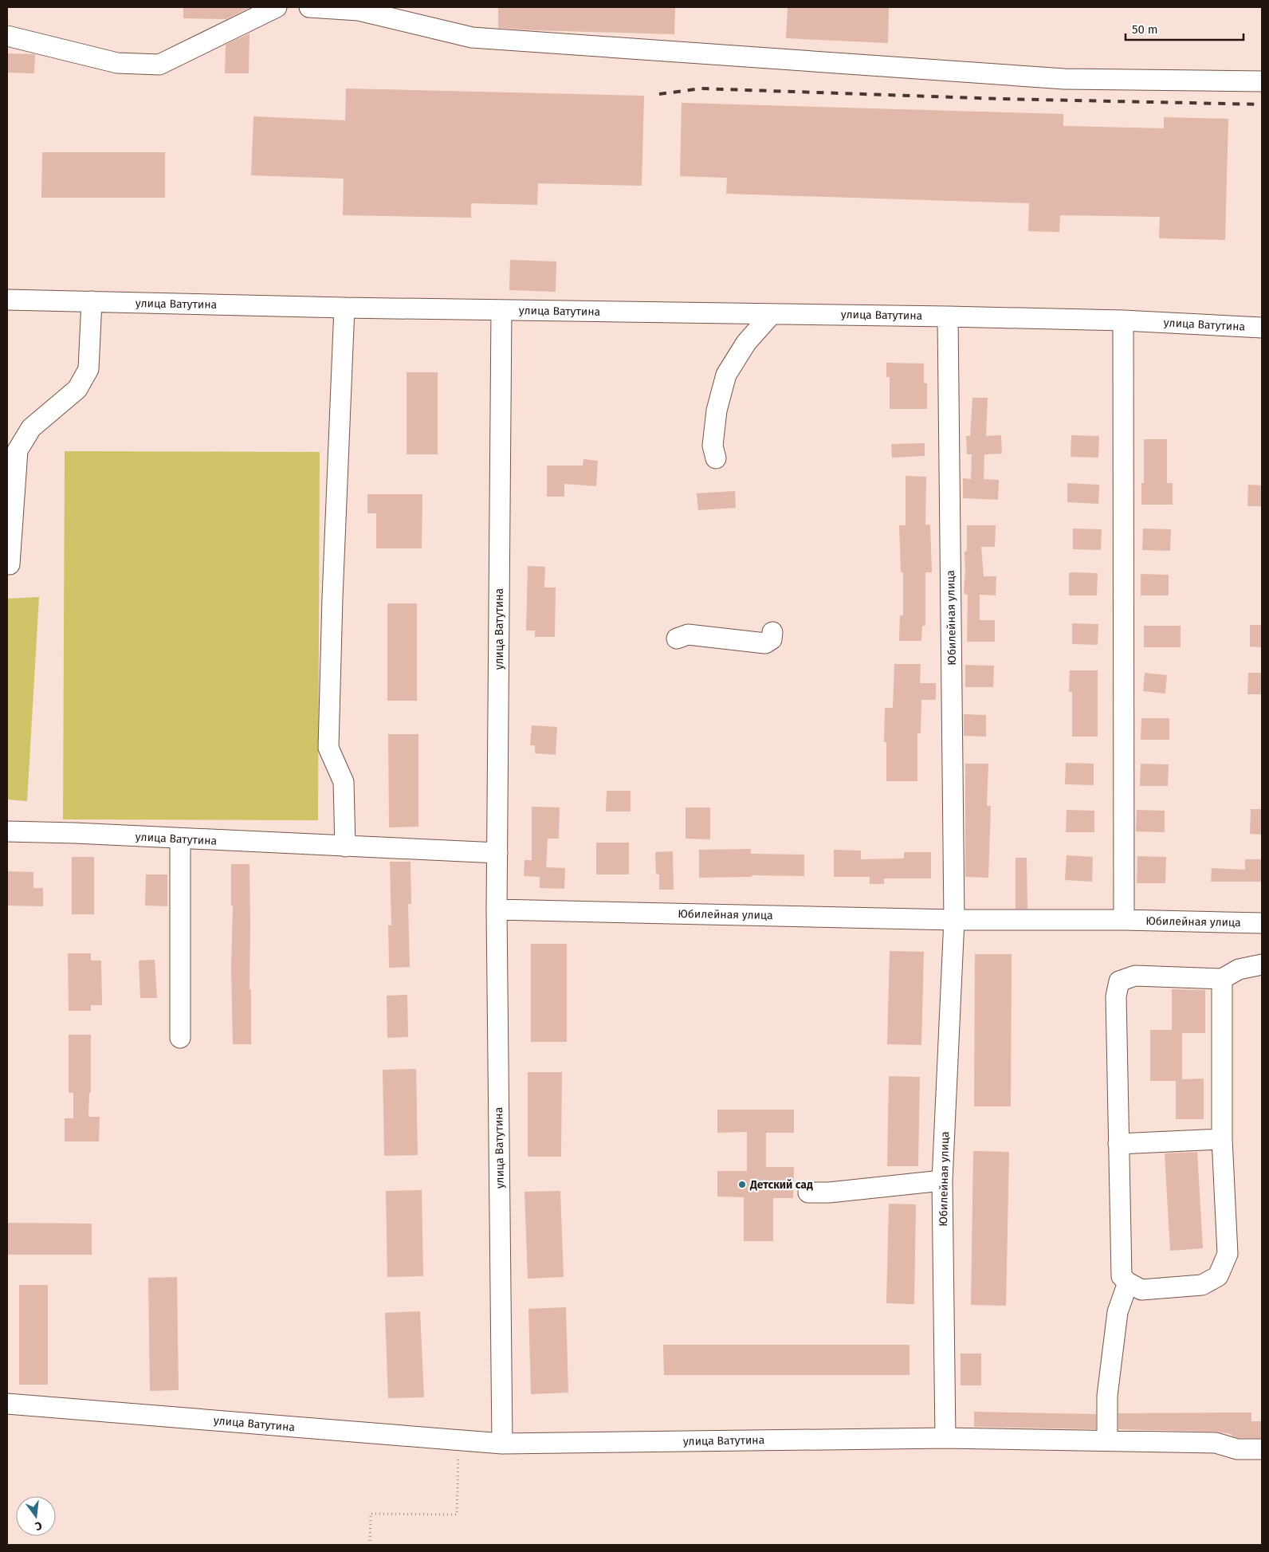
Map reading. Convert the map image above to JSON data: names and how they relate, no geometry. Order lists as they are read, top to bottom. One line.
{"streets":{"street":["улица Ватутина","Юбилейная улица"]},"crossings":[["улица Ватутина","Юбилейная улица"]],"places":["Детский сад"],"scale_bar":"50 m","north":"bottom"}
